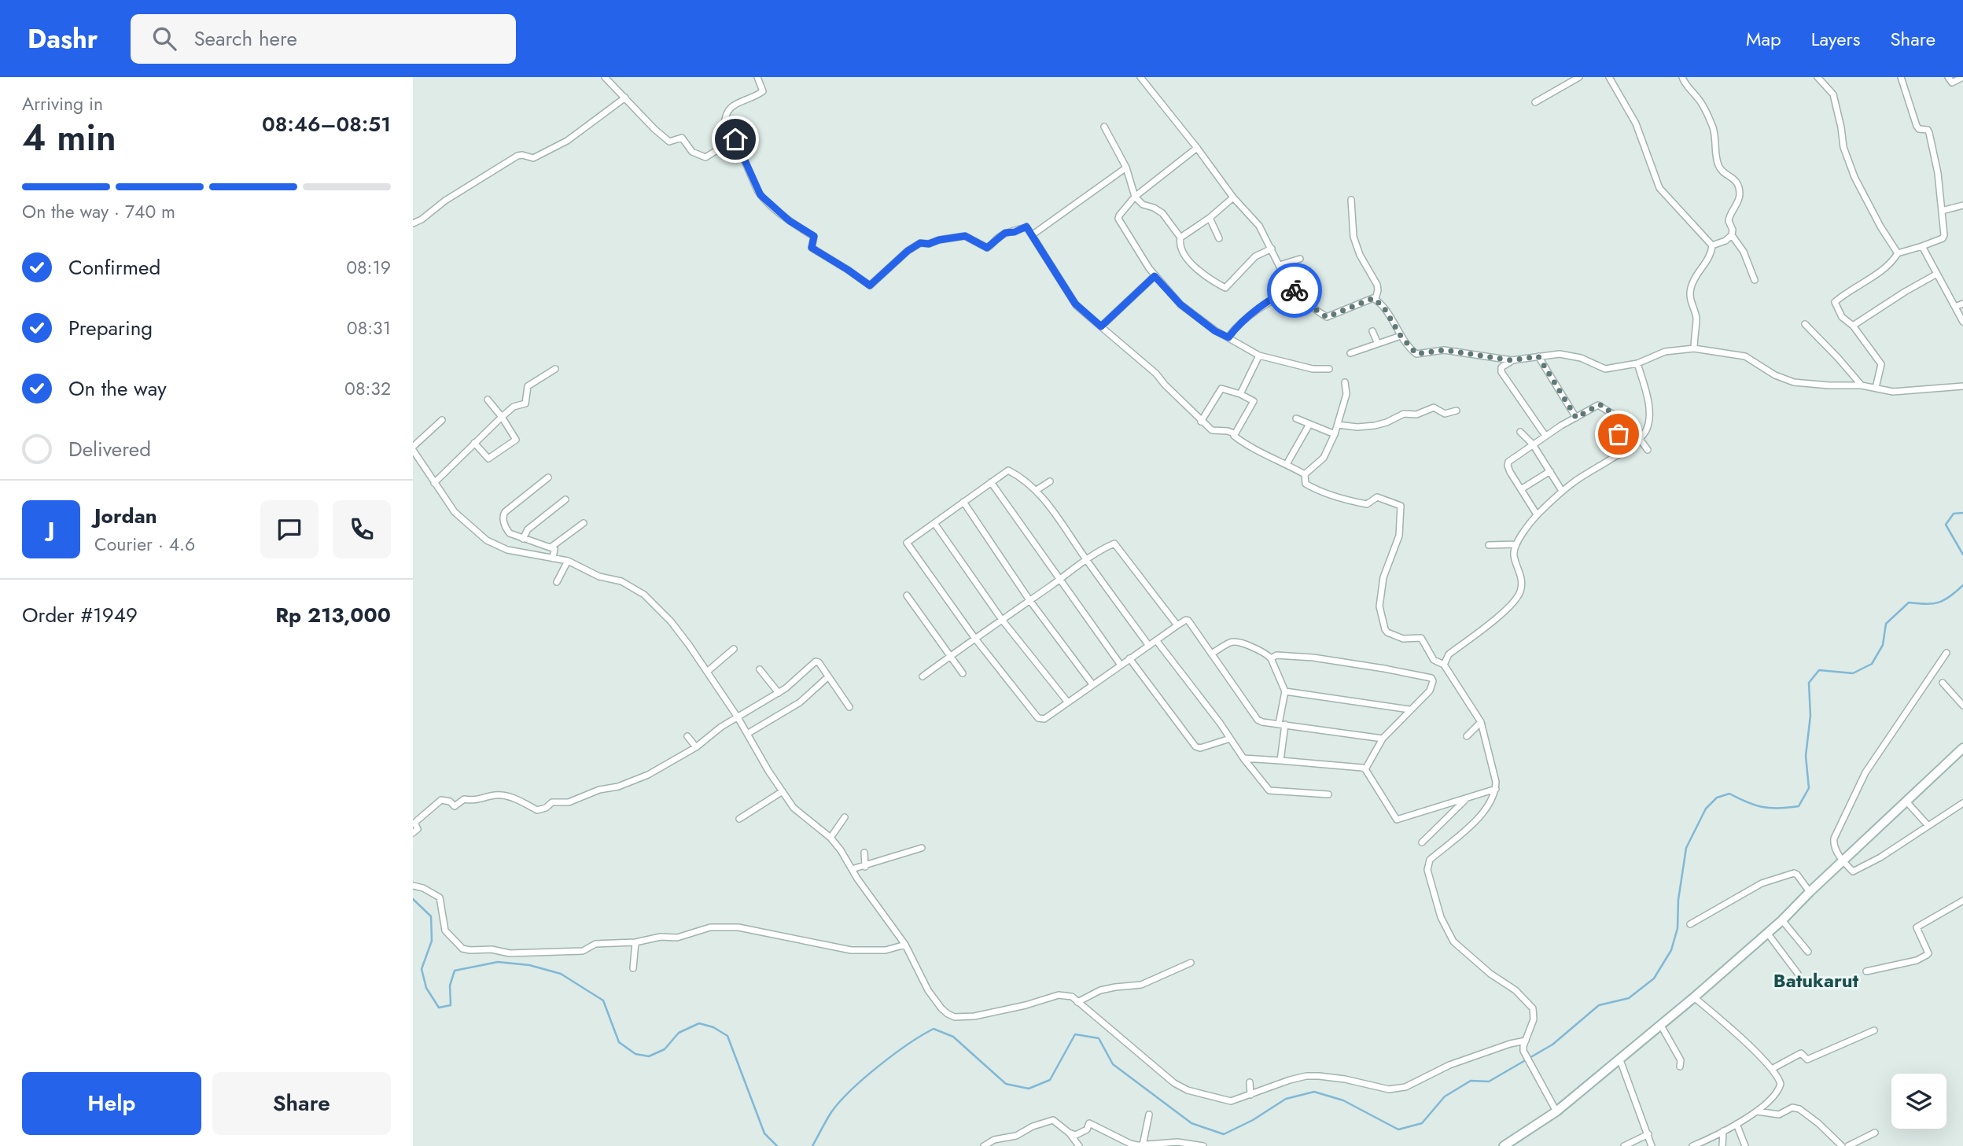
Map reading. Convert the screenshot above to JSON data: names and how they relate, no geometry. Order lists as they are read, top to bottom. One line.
{"districts":["Batukarut"],"page":{"header":"Dashr","search":"Search here","nav":["Map","Layers","Share"],"heading":["4 min","Arriving in","08:46–08:51"],"panel":["Jordan","Courier · 4.6","Order #1949","Rp 213,000"],"bar":"On the way · 740 m","list":[["Confirmed","08:19"],["Preparing","08:31"],["On the way","08:32"],"Delivered"],"round":"J","buttons":["Help","Share"]}}
